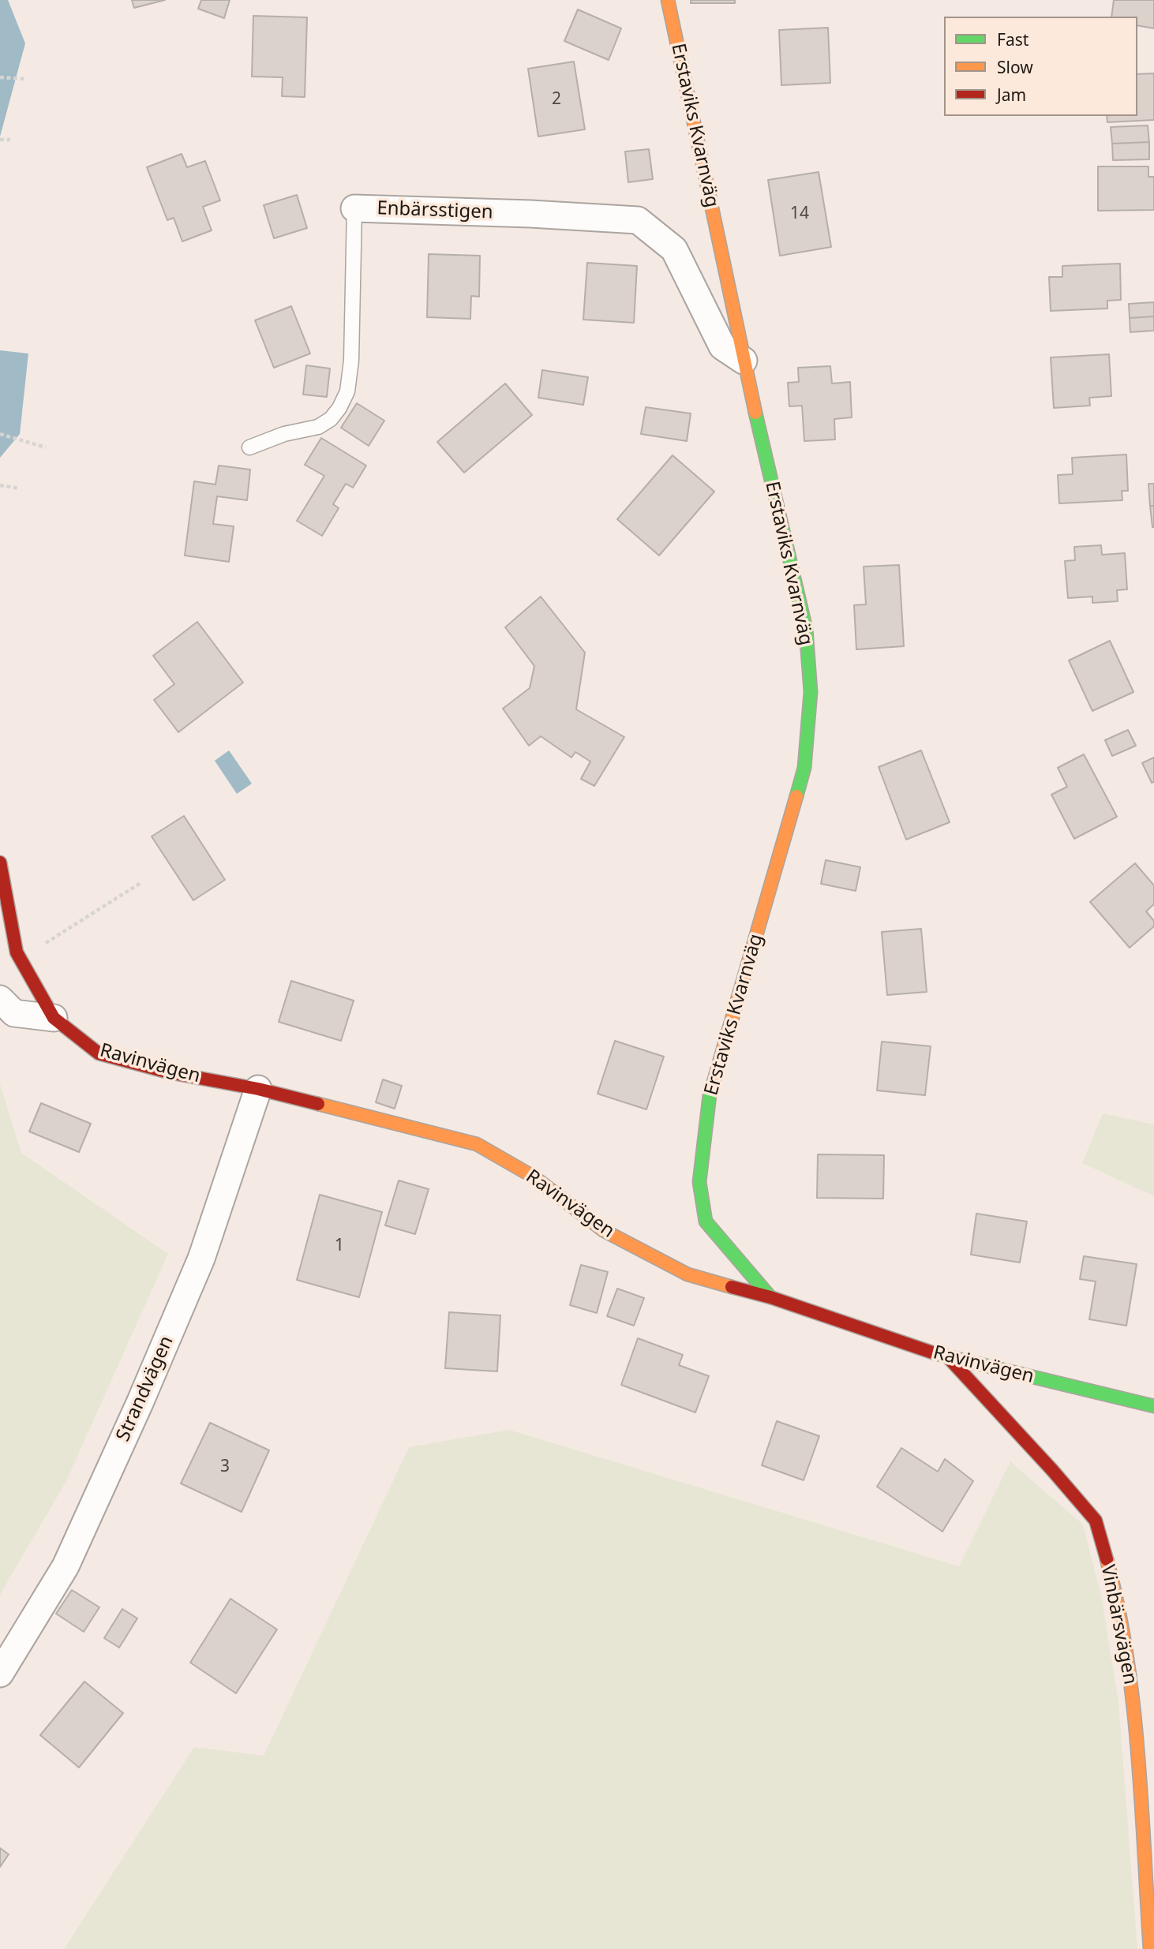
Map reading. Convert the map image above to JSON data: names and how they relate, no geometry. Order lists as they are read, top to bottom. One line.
{"streets":{"street":["Erstaviks Kvarnväg","Enbärsstigen","Ravinvägen","Strandvägen","Vinbärsvägen"]},"crossings":[["Erstaviks Kvarnväg","Enbärsstigen"],["Erstaviks Kvarnväg","Ravinvägen"],["Ravinvägen","Strandvägen"],["Ravinvägen","Vinbärsvägen"]],"house_numbers":["2","14","1","3"],"legend":["Fast","Slow","Jam"]}
